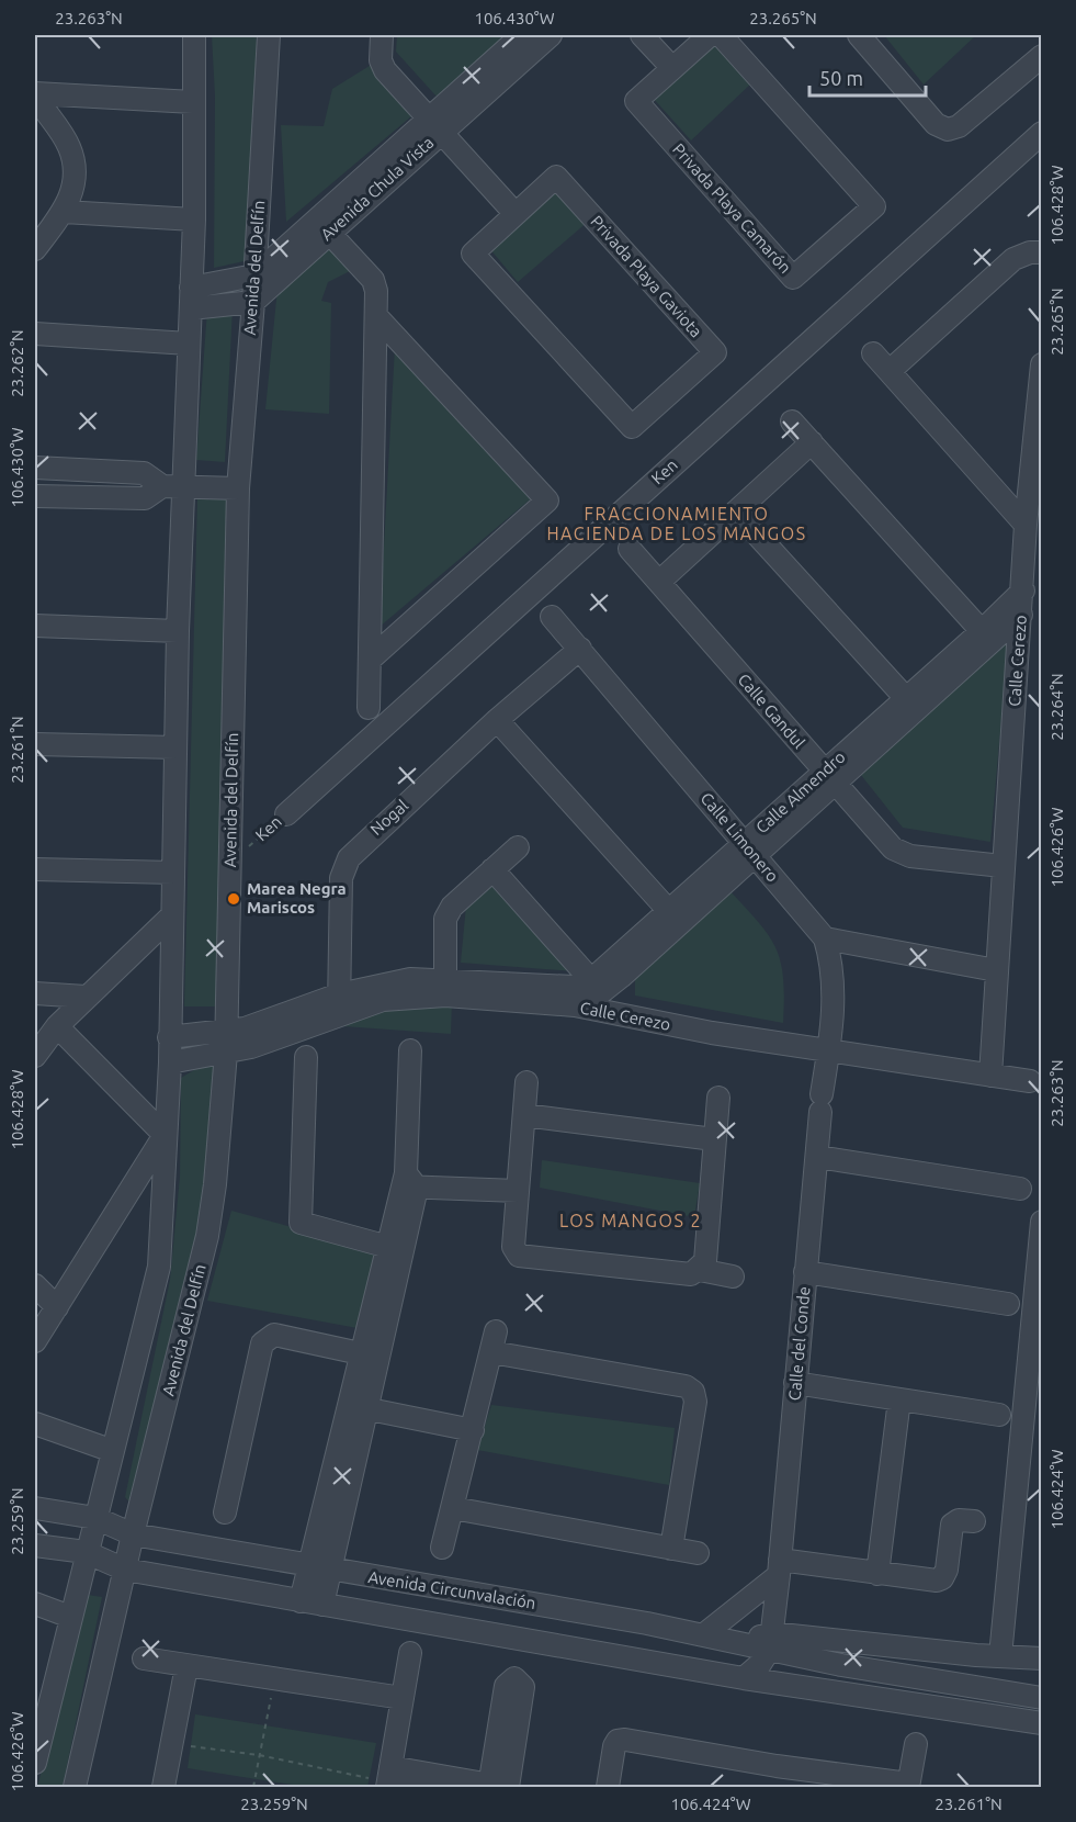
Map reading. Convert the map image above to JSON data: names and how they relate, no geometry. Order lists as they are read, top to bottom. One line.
{"streets":{"street":["Avenida Chula Vista","Privada Playa Camarón","Avenida del Delfín","Privada Playa Gaviota","Ken","Calle Cerezo","Calle Gandul","Calle Almendro","Nogal","Calle Limonero","Calle del Conde","Avenida Circunvalación"]},"crossings":[["Avenida Chula Vista","Avenida del Delfín"],["Avenida del Delfín","Ken"],["Avenida del Delfín","Calle Cerezo"],["Avenida del Delfín","Avenida Circunvalación"],["Calle Cerezo","Calle Gandul"],["Calle Cerezo","Calle Almendro"],["Calle Cerezo","Nogal"],["Calle Cerezo","Calle Limonero"],["Calle Gandul","Calle Almendro"],["Calle Almendro","Calle Limonero"],["Nogal","Calle Limonero"],["Calle Limonero","Calle del Conde"]],"districts":["FRACCIONAMIENTO HACIENDA DE LOS MANGOS","LOS MANGOS 2"],"places":["Marea Negra Mariscos"],"scale_bar":"50 m","coordinates":["23.263°N","106.430°W","23.265°N","106.428°W","23.262°N","23.264°N","23.261°N","106.426°W","106.424°W","23.259°N"]}
